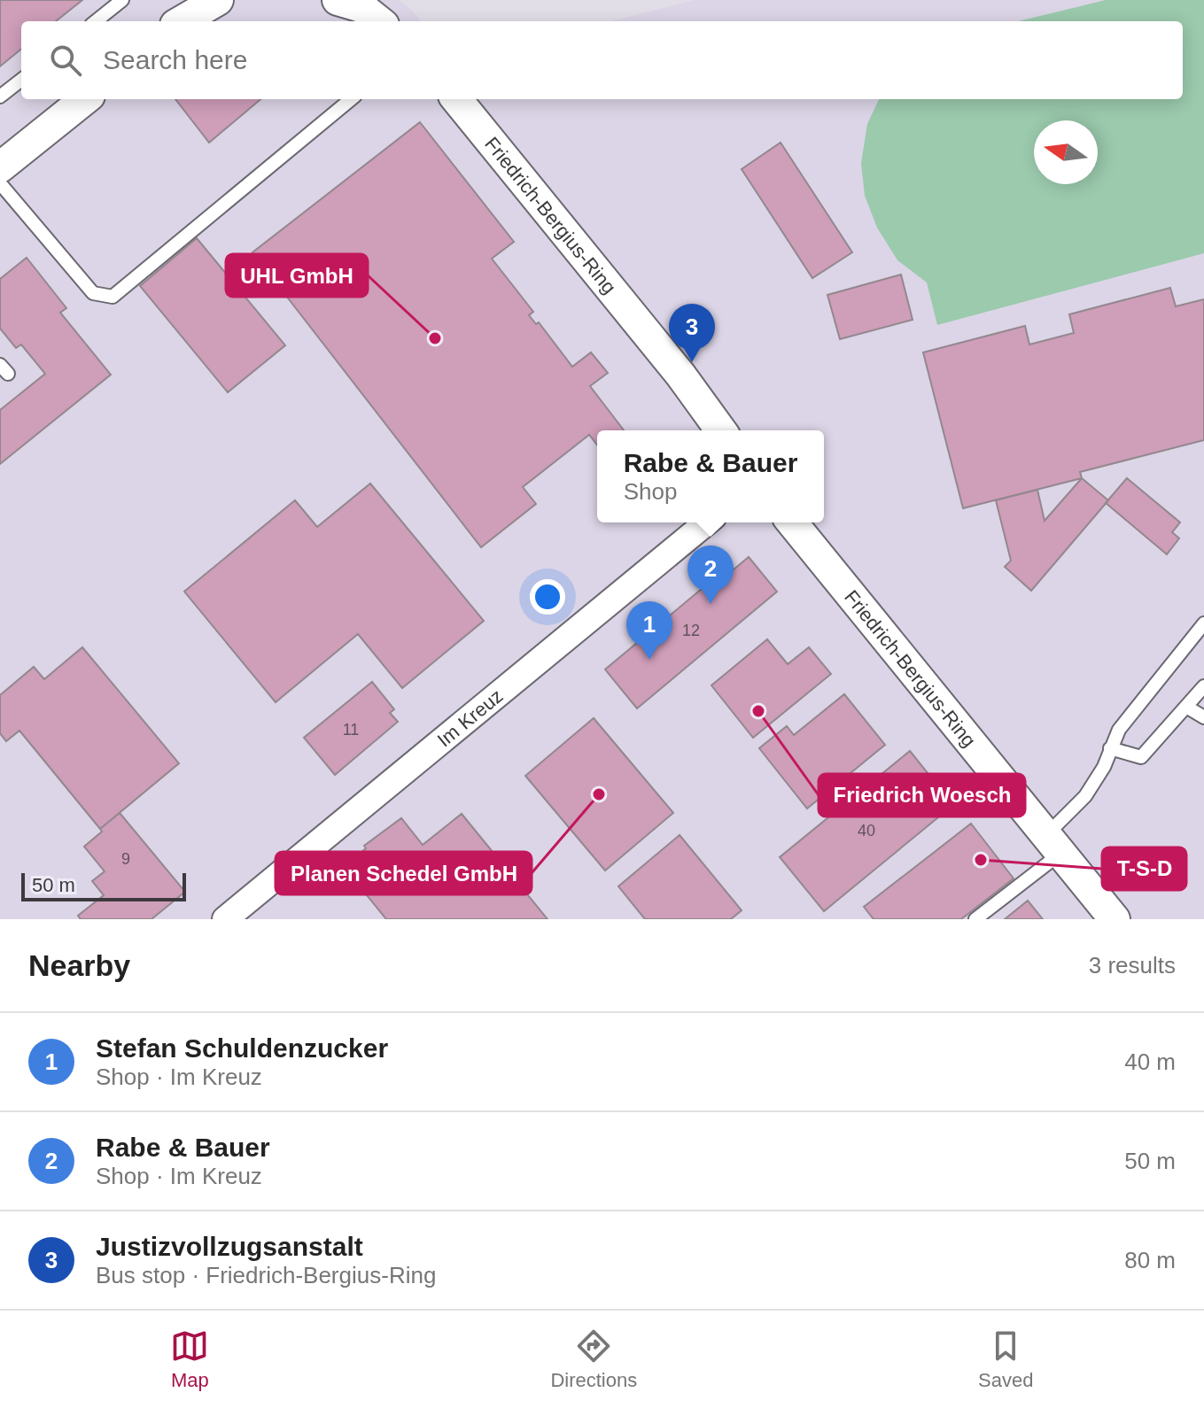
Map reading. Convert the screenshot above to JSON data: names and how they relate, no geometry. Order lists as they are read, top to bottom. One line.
{"streets":{"street":["Friedrich-Bergius-Ring","Im Kreuz"]},"places":["UHL GmbH","Friedrich Woesch","Planen Schedel GmbH","T-S-D"],"house_numbers":["12","11","40","9"],"scale_bar":"50 m","north":"left","page":{"search":"Search here","pins":["3","2","1"],"popup":["Rabe & Bauer","Shop"],"scale":"50 m","heading":["Nearby","3 results"],"list":[{"mark":"1","name":"Stefan Schuldenzucker","note":"Shop · Im Kreuz","value":"40 m"},{"mark":"2","name":"Rabe & Bauer","note":"Shop · Im Kreuz","value":"50 m"},{"mark":"3","name":"Justizvollzugsanstalt","note":"Bus stop · Friedrich-Bergius-Ring","value":"80 m"}],"nav":["Map","Directions","Saved"]}}
